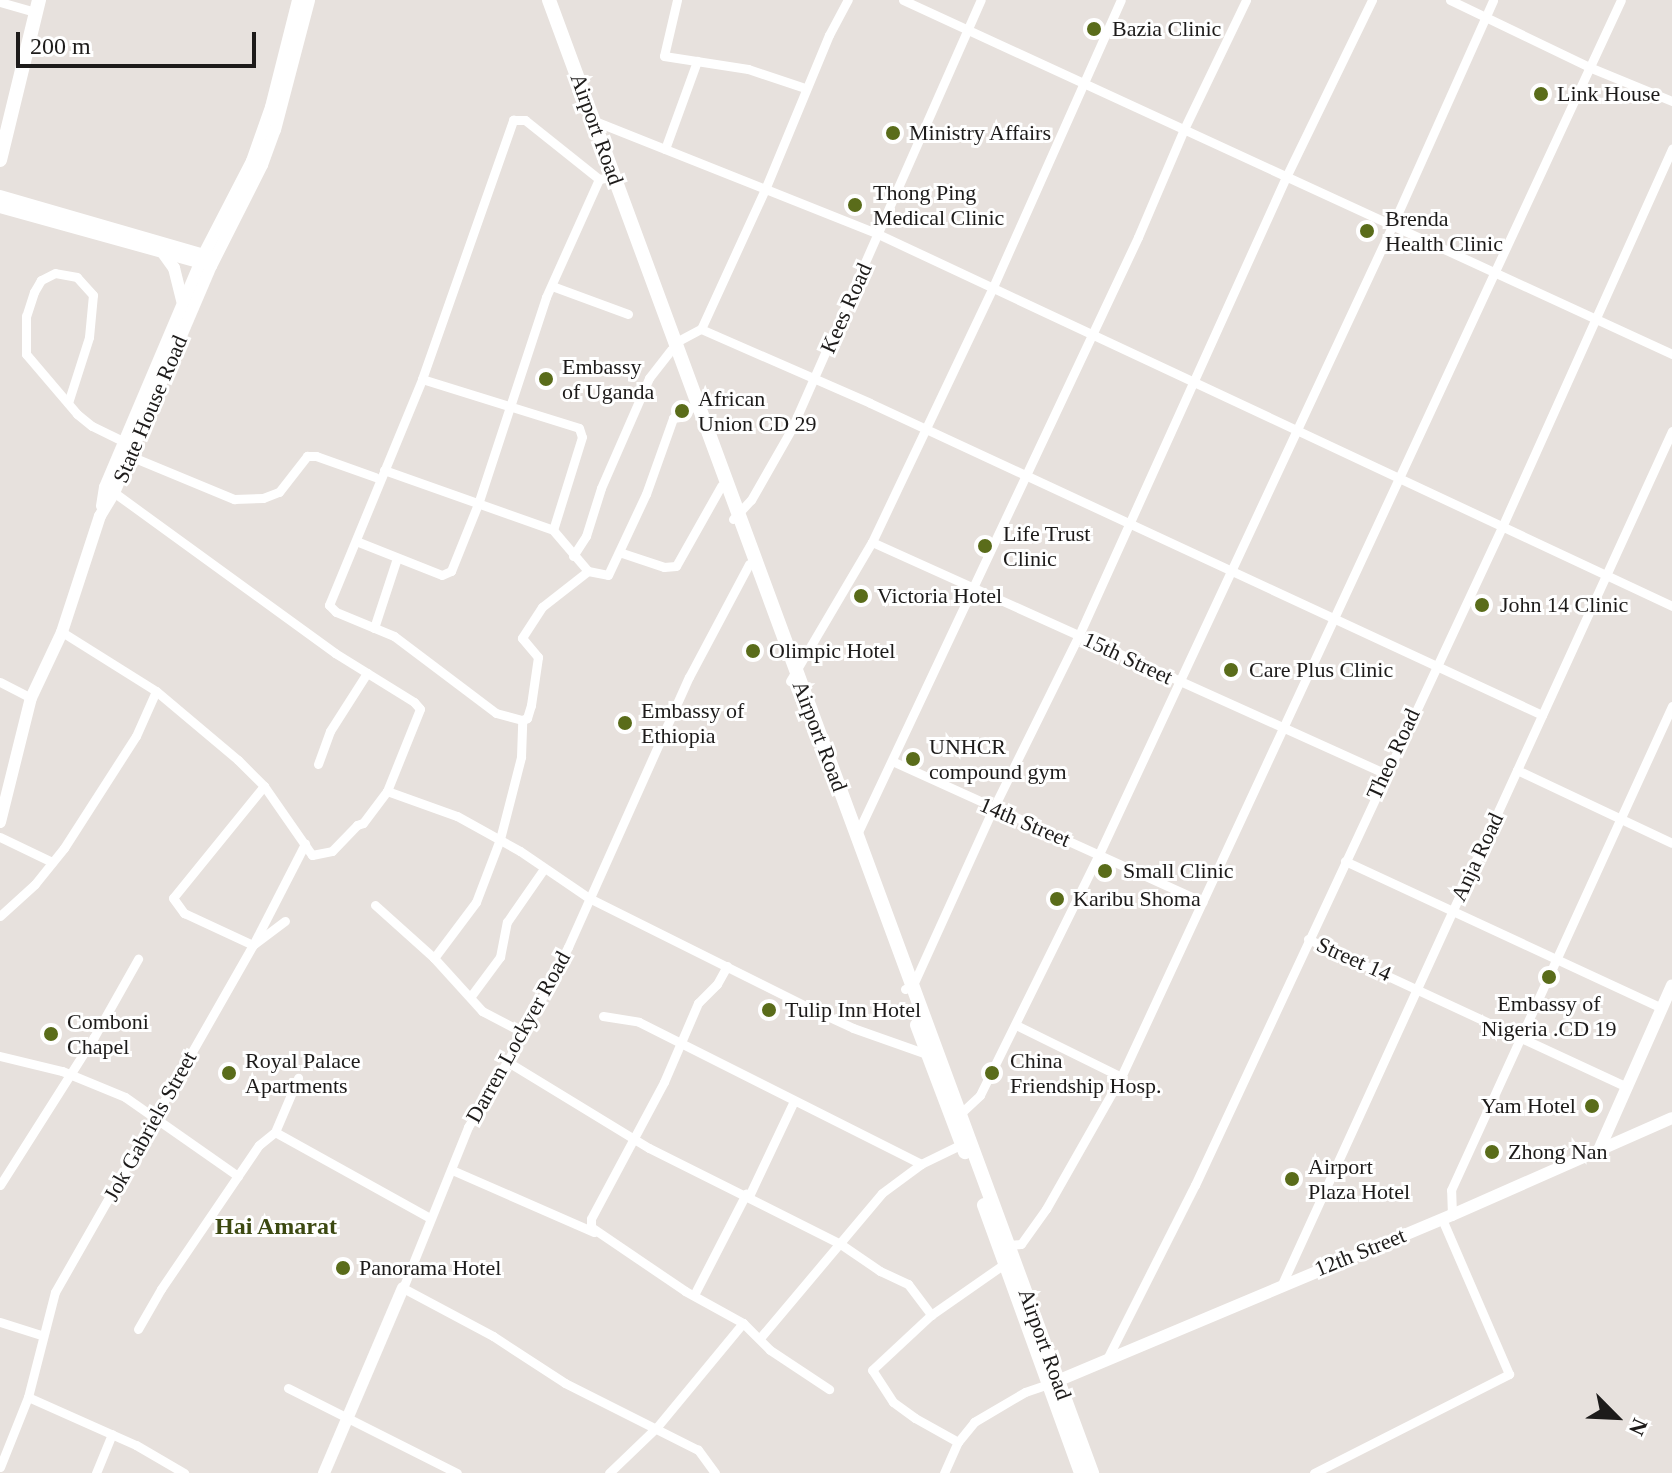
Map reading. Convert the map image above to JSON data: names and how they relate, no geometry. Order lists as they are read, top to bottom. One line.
{"streets":{"main road":["Airport Road","State House Road","Darren Lockyer Road","12th Street"],"street":["Kees Road","15th Street","Theo Road","14th Street","Anja Road","Street 14","Jok Gabriels Street"]},"crossings":[["Airport Road","Kees Road"],["Airport Road","Darren Lockyer Road"],["Airport Road","12th Street"],["15th Street","Theo Road"],["Theo Road","Street 14"],["Theo Road","12th Street"],["Anja Road","Street 14"],["Anja Road","12th Street"]],"districts":["Hai Amarat"],"places":["Bazia Clinic","Link House","Ministry Affairs","Thong Ping Medical Clinic","Brenda Health Clinic","Embassy of Uganda","African Union CD 29","Life Trust Clinic","Victoria Hotel","John 14 Clinic","Olimpic Hotel","Care Plus Clinic","Embassy of Ethiopia","UNHCR compound gym","Small Clinic","Karibu Shoma","Embassy of Nigeria .CD 19","Tulip Inn Hotel","Comboni Chapel","Royal Palace Apartments","China Friendship Hosp.","Yam Hotel","Zhong Nan","Airport Plaza Hotel","Panorama Hotel"],"scale_bar":"200 m","north":"bottom right"}
